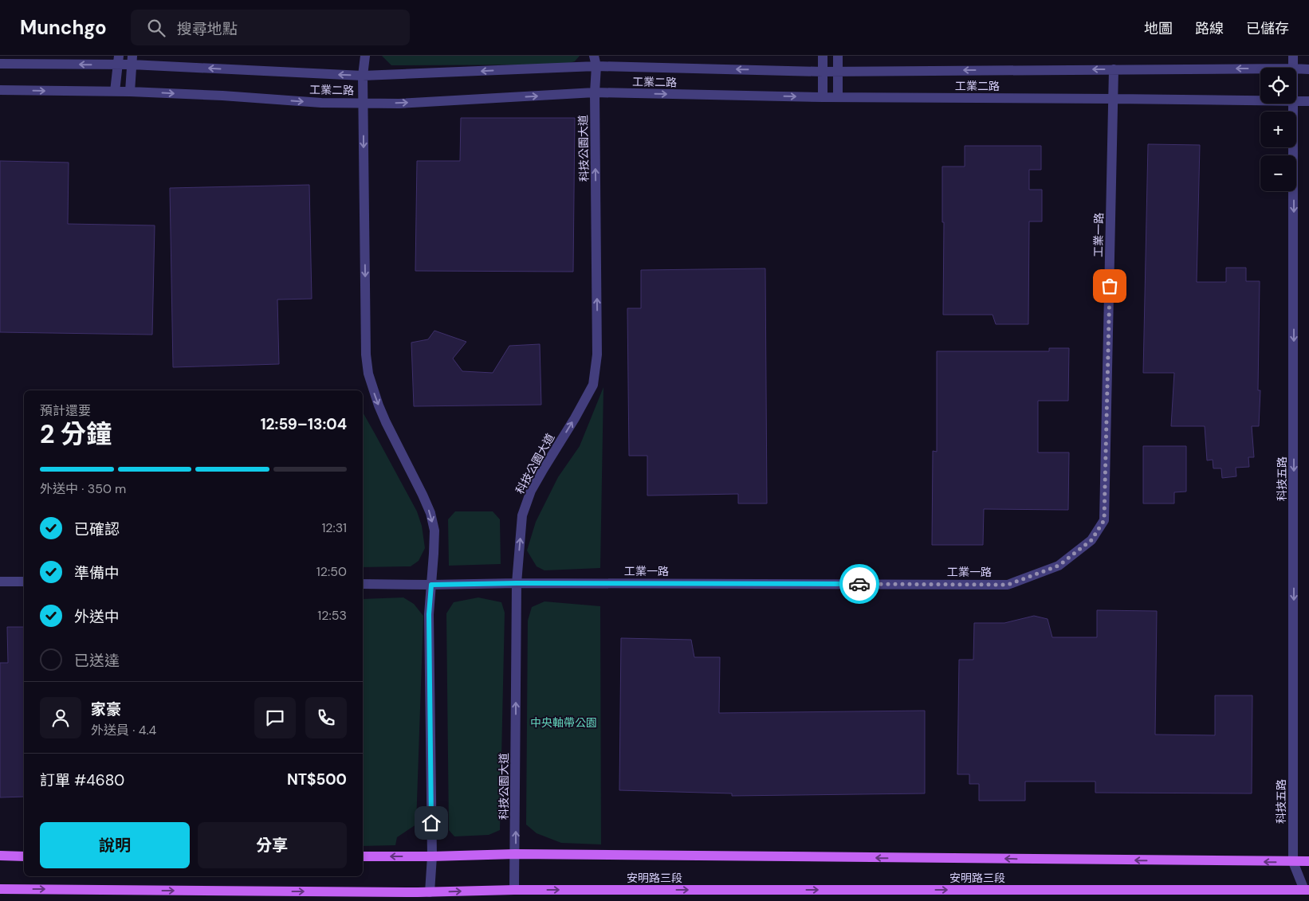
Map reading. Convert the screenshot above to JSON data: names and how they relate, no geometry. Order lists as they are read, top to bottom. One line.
{"streets":{"main road":["安明路三段"],"street":["工業二路","科技公園大道","工業一路","科技五路"]},"crossings":[["工業二路","科技公園大道"],["工業二路","工業一路"],["科技公園大道","工業一路"],["科技公園大道","安明路三段"],["科技五路","安明路三段"]],"one_way":["科技五路"],"parks":["中央軸帶公園"],"page":{"header":"Munchgo","search":"搜尋地點","nav":["地圖","路線","已儲存"],"map_buttons":["+","−"],"heading":["2 分鐘","預計還要","12:59–13:04"],"panel":["家豪","外送員 · 4.4","訂單 #4680","NT$500"],"bar":"外送中 · 350 m","list":[["已確認","12:31"],["準備中","12:50"],["外送中","12:53"],"已送達"],"buttons":["說明","分享"]}}
